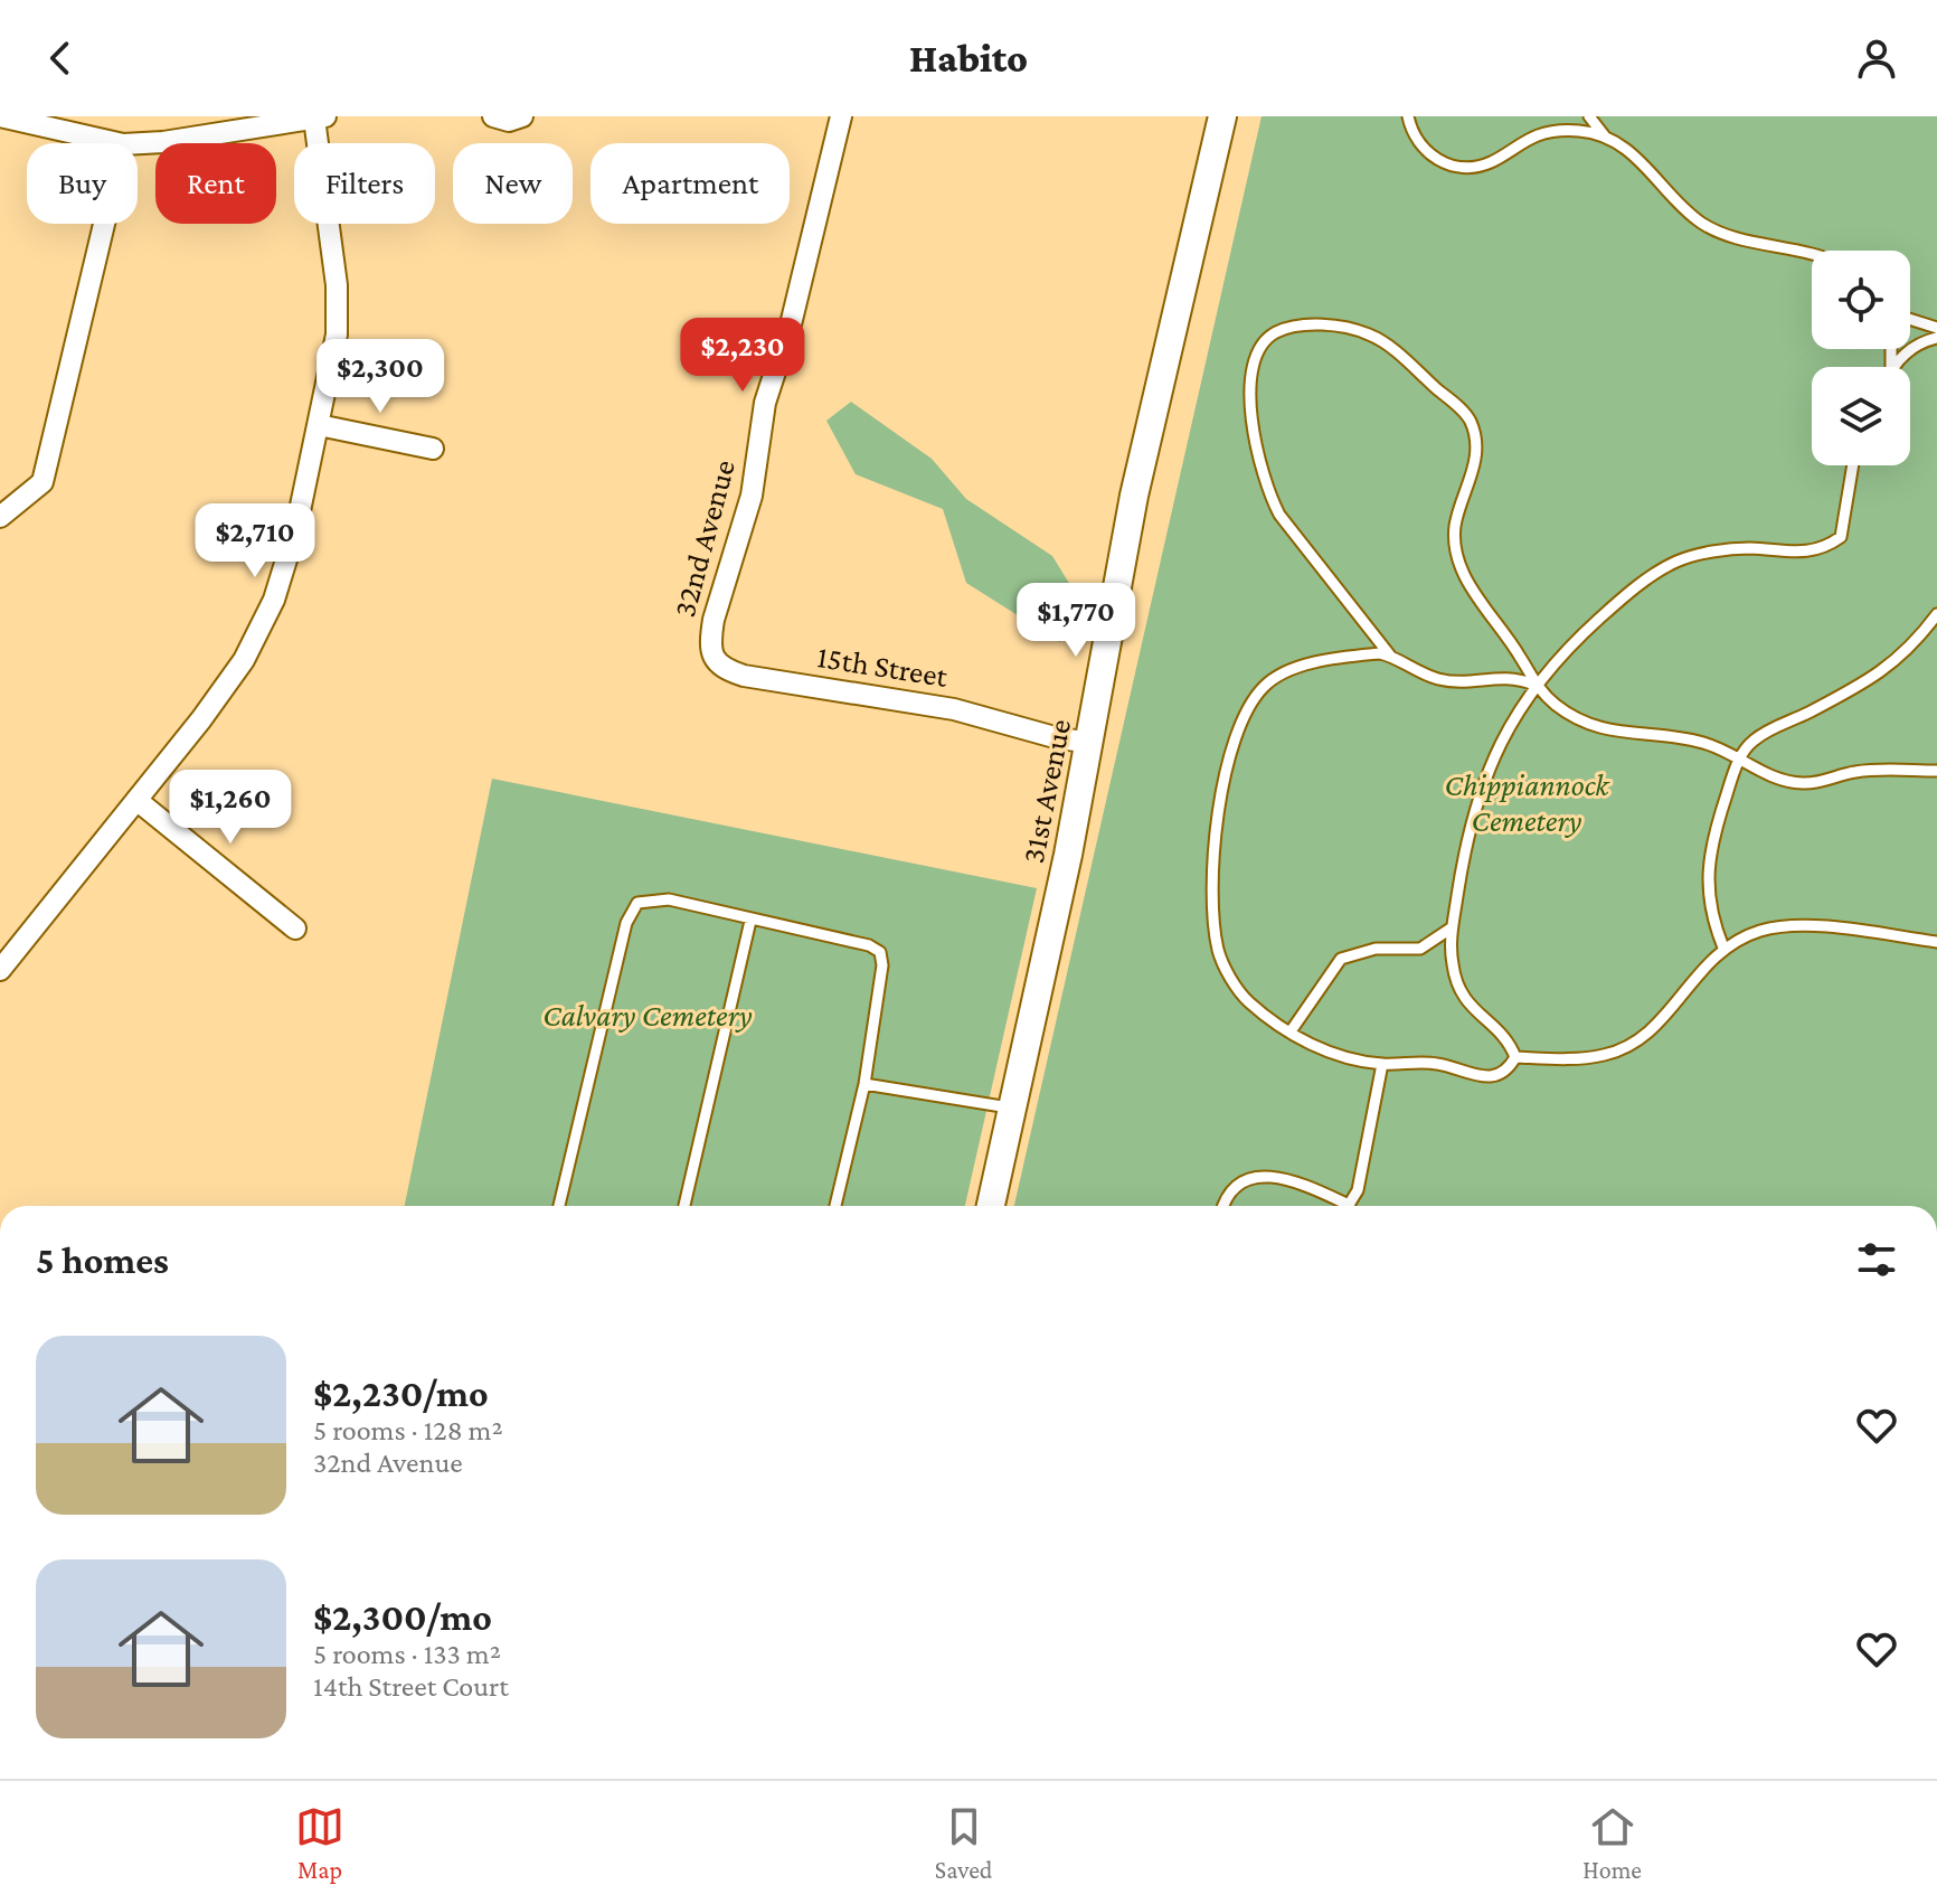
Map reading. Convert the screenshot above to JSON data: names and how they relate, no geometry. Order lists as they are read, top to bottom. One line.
{"streets":{"street":["32nd Avenue","15th Street","31st Avenue"]},"crossings":[["32nd Avenue","15th Street"],["15th Street","31st Avenue"]],"parks":["Chippiannock Cemetery","Calvary Cemetery"],"page":{"header":"Habito","chip":["Buy","Rent","Filters","New","Apartment"],"price":["$2,230","$2,300","$2,710","$1,770","$1,260"],"heading":"5 homes","list":[{"name":"$2,230/mo","note":"5 rooms · 128 m² · 32nd Avenue"},{"name":"$2,300/mo","note":"5 rooms · 133 m² · 14th Street Court"}],"tabs":["Map","Saved","Home"]}}
